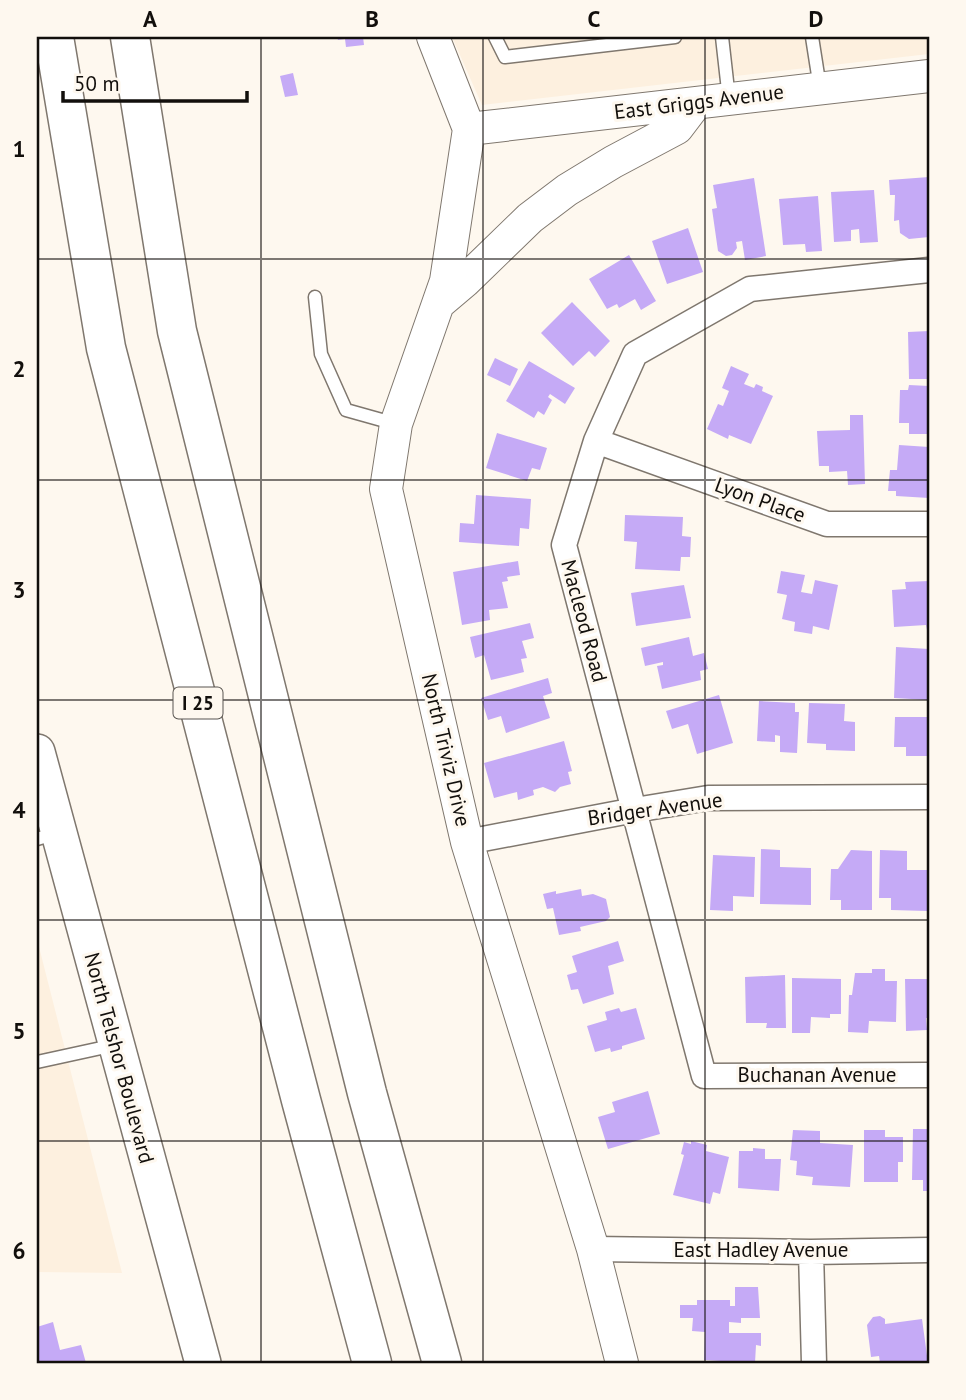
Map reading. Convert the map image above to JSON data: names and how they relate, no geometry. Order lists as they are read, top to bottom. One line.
{"streets":{"highway":["I 25"],"main road":["North Telshor Boulevard"],"street":["East Griggs Avenue","Lyon Place","Macleod Road","North Triviz Drive","Bridger Avenue","Buchanan Avenue","East Hadley Avenue"]},"crossings":[["East Griggs Avenue","North Triviz Drive"],["Lyon Place","Macleod Road"],["Macleod Road","Bridger Avenue"],["Macleod Road","Buchanan Avenue"],["North Triviz Drive","Bridger Avenue"],["North Triviz Drive","East Hadley Avenue"]],"scale_bar":"50 m","grid":{"columns":["A","B","C","D"],"rows":["1","2","3","4","5","6"]}}
